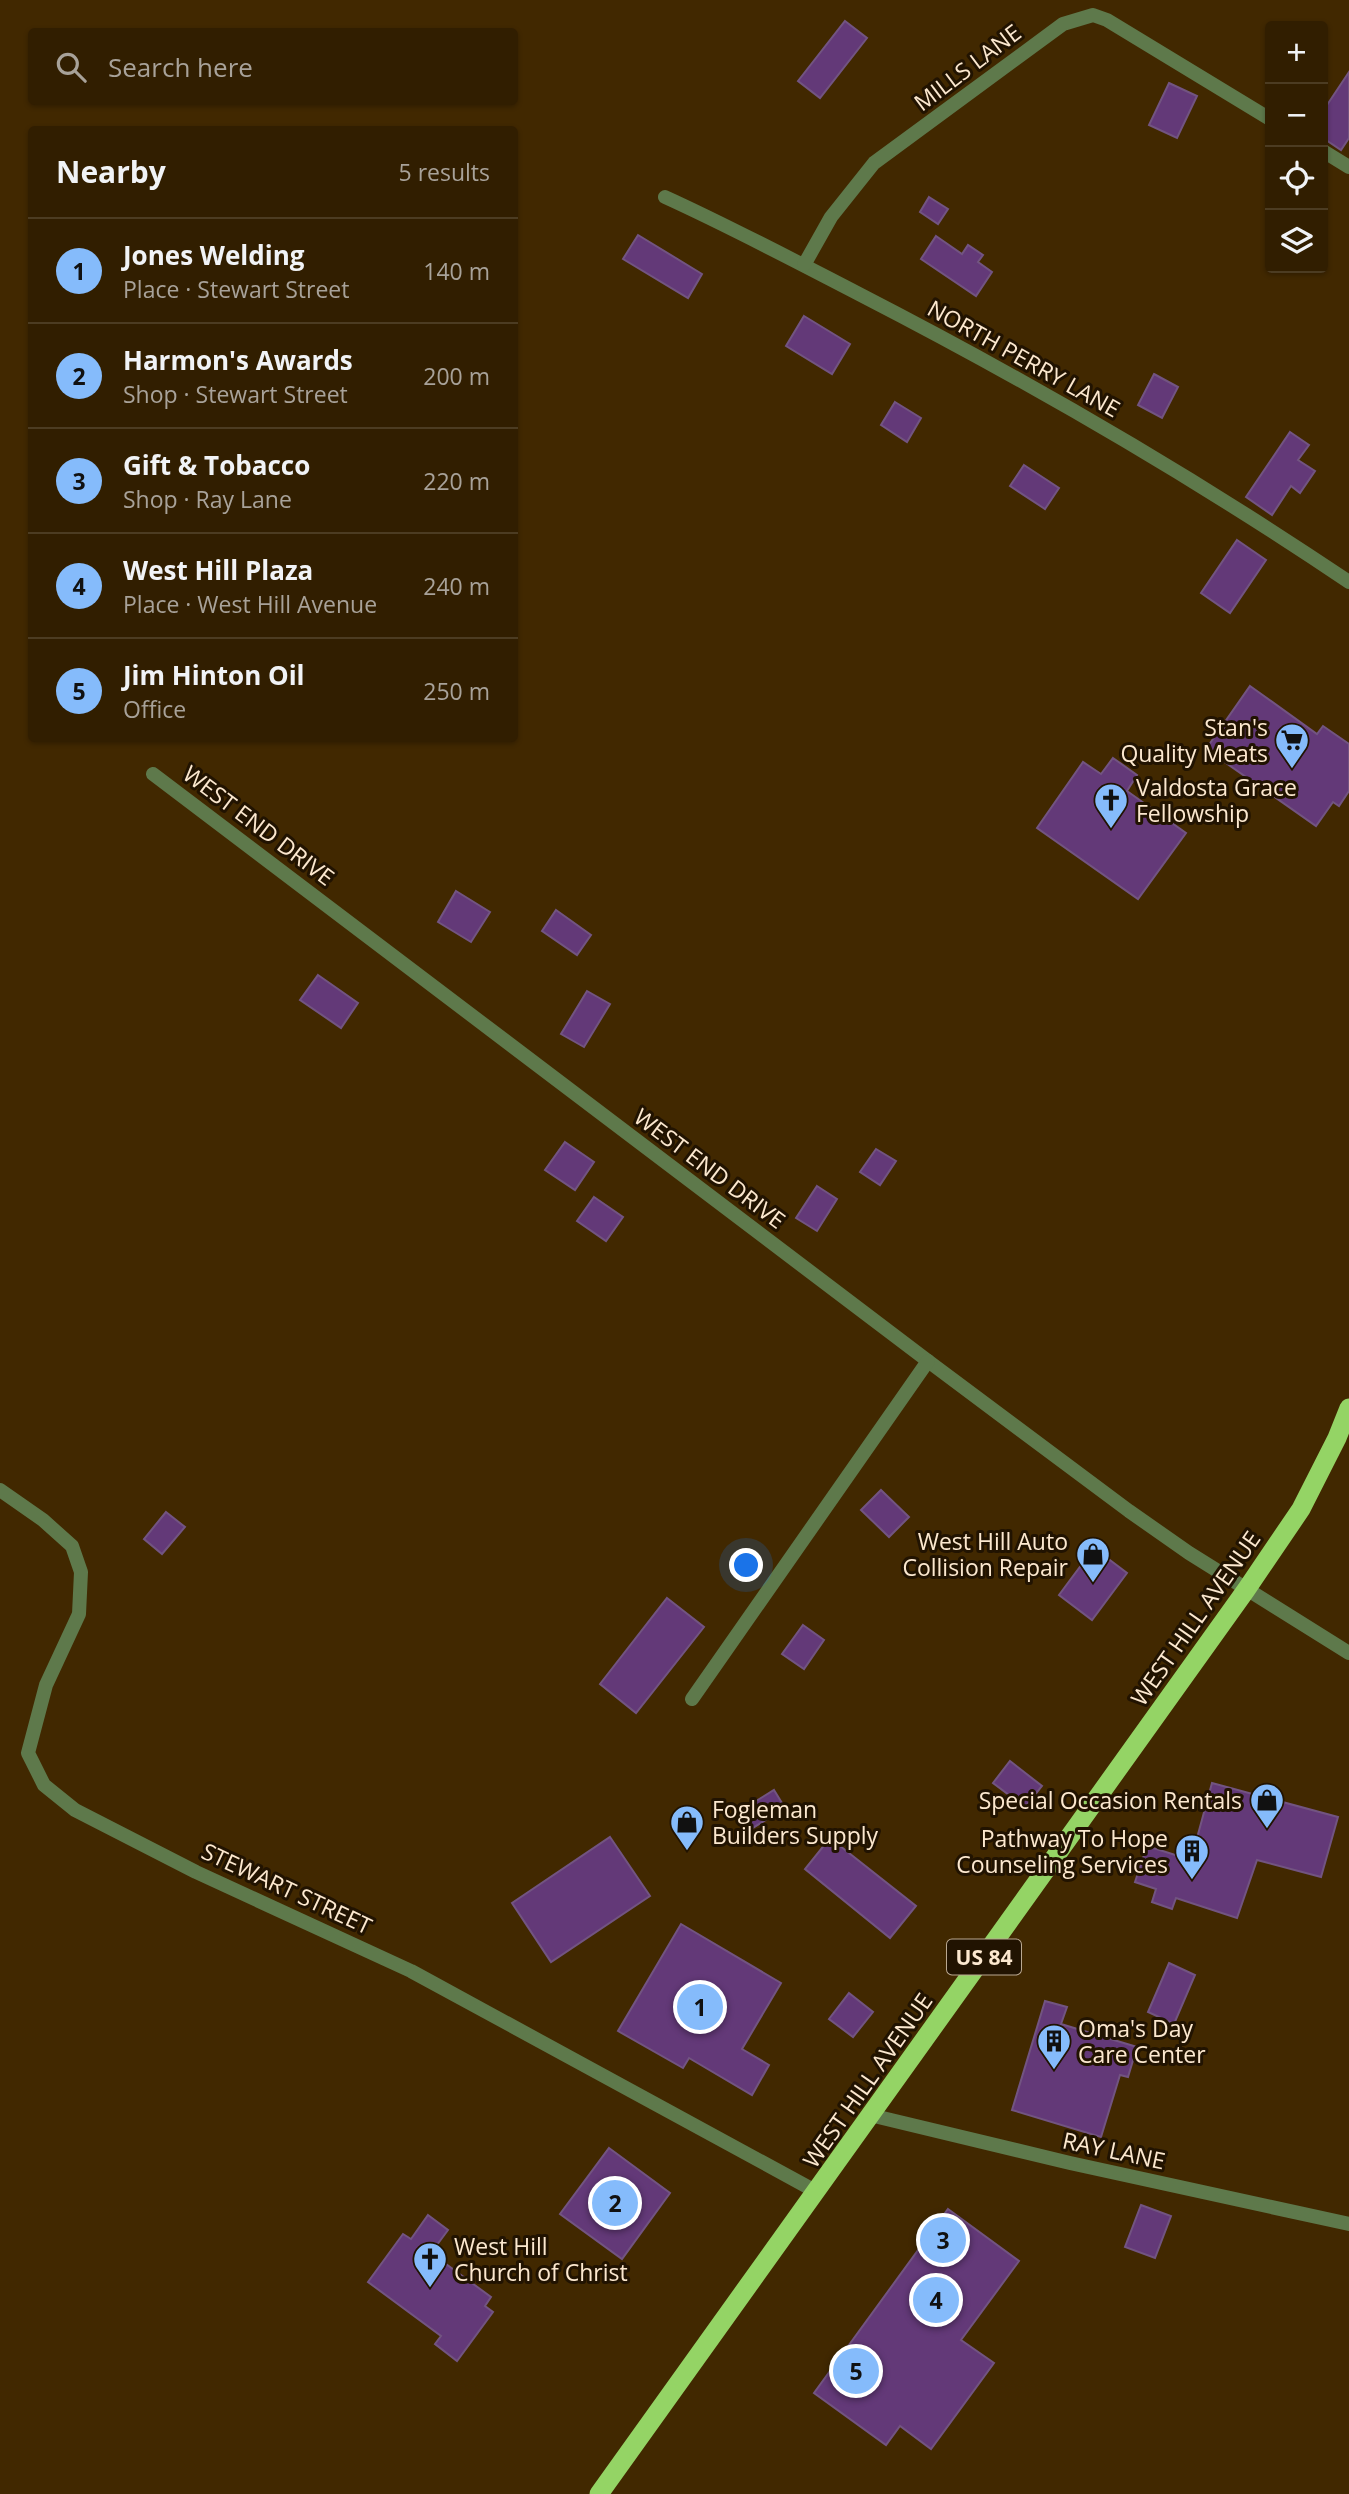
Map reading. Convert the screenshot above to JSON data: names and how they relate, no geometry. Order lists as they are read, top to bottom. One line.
{"streets":{"highway":["WEST HILL AVENUE","US 84"],"street":["MILLS LANE","NORTH PERRY LANE","WEST END DRIVE","STEWART STREET","RAY LANE"]},"crossings":[["MILLS LANE","NORTH PERRY LANE"],["WEST END DRIVE","WEST HILL AVENUE"],["WEST HILL AVENUE","STEWART STREET"],["WEST HILL AVENUE","RAY LANE"]],"places":{"supermarket":["Stan's Quality Meats"],"church":["Valdosta Grace Fellowship","West Hill Church of Christ"],"shop":["West Hill Auto Collision Repair","Special Occasion Rentals","Fogleman Builders Supply"],"building":["Pathway To Hope Counseling Services","Oma's Day Care Center"]},"page":{"map_buttons":["+","−"],"search":"Search here","heading":["Nearby","5 results"],"list":[{"mark":"1","name":"Jones Welding","note":"Place · Stewart Street","value":"140 m"},{"mark":"2","name":"Harmon's Awards","note":"Shop · Stewart Street","value":"200 m"},{"mark":"3","name":"Gift & Tobacco","note":"Shop · Ray Lane","value":"220 m"},{"mark":"4","name":"West Hill Plaza","note":"Place · West Hill Avenue","value":"240 m"},{"mark":"5","name":"Jim Hinton Oil","note":"Office","value":"250 m"}],"pins":["1","2","3","4","5"]}}
